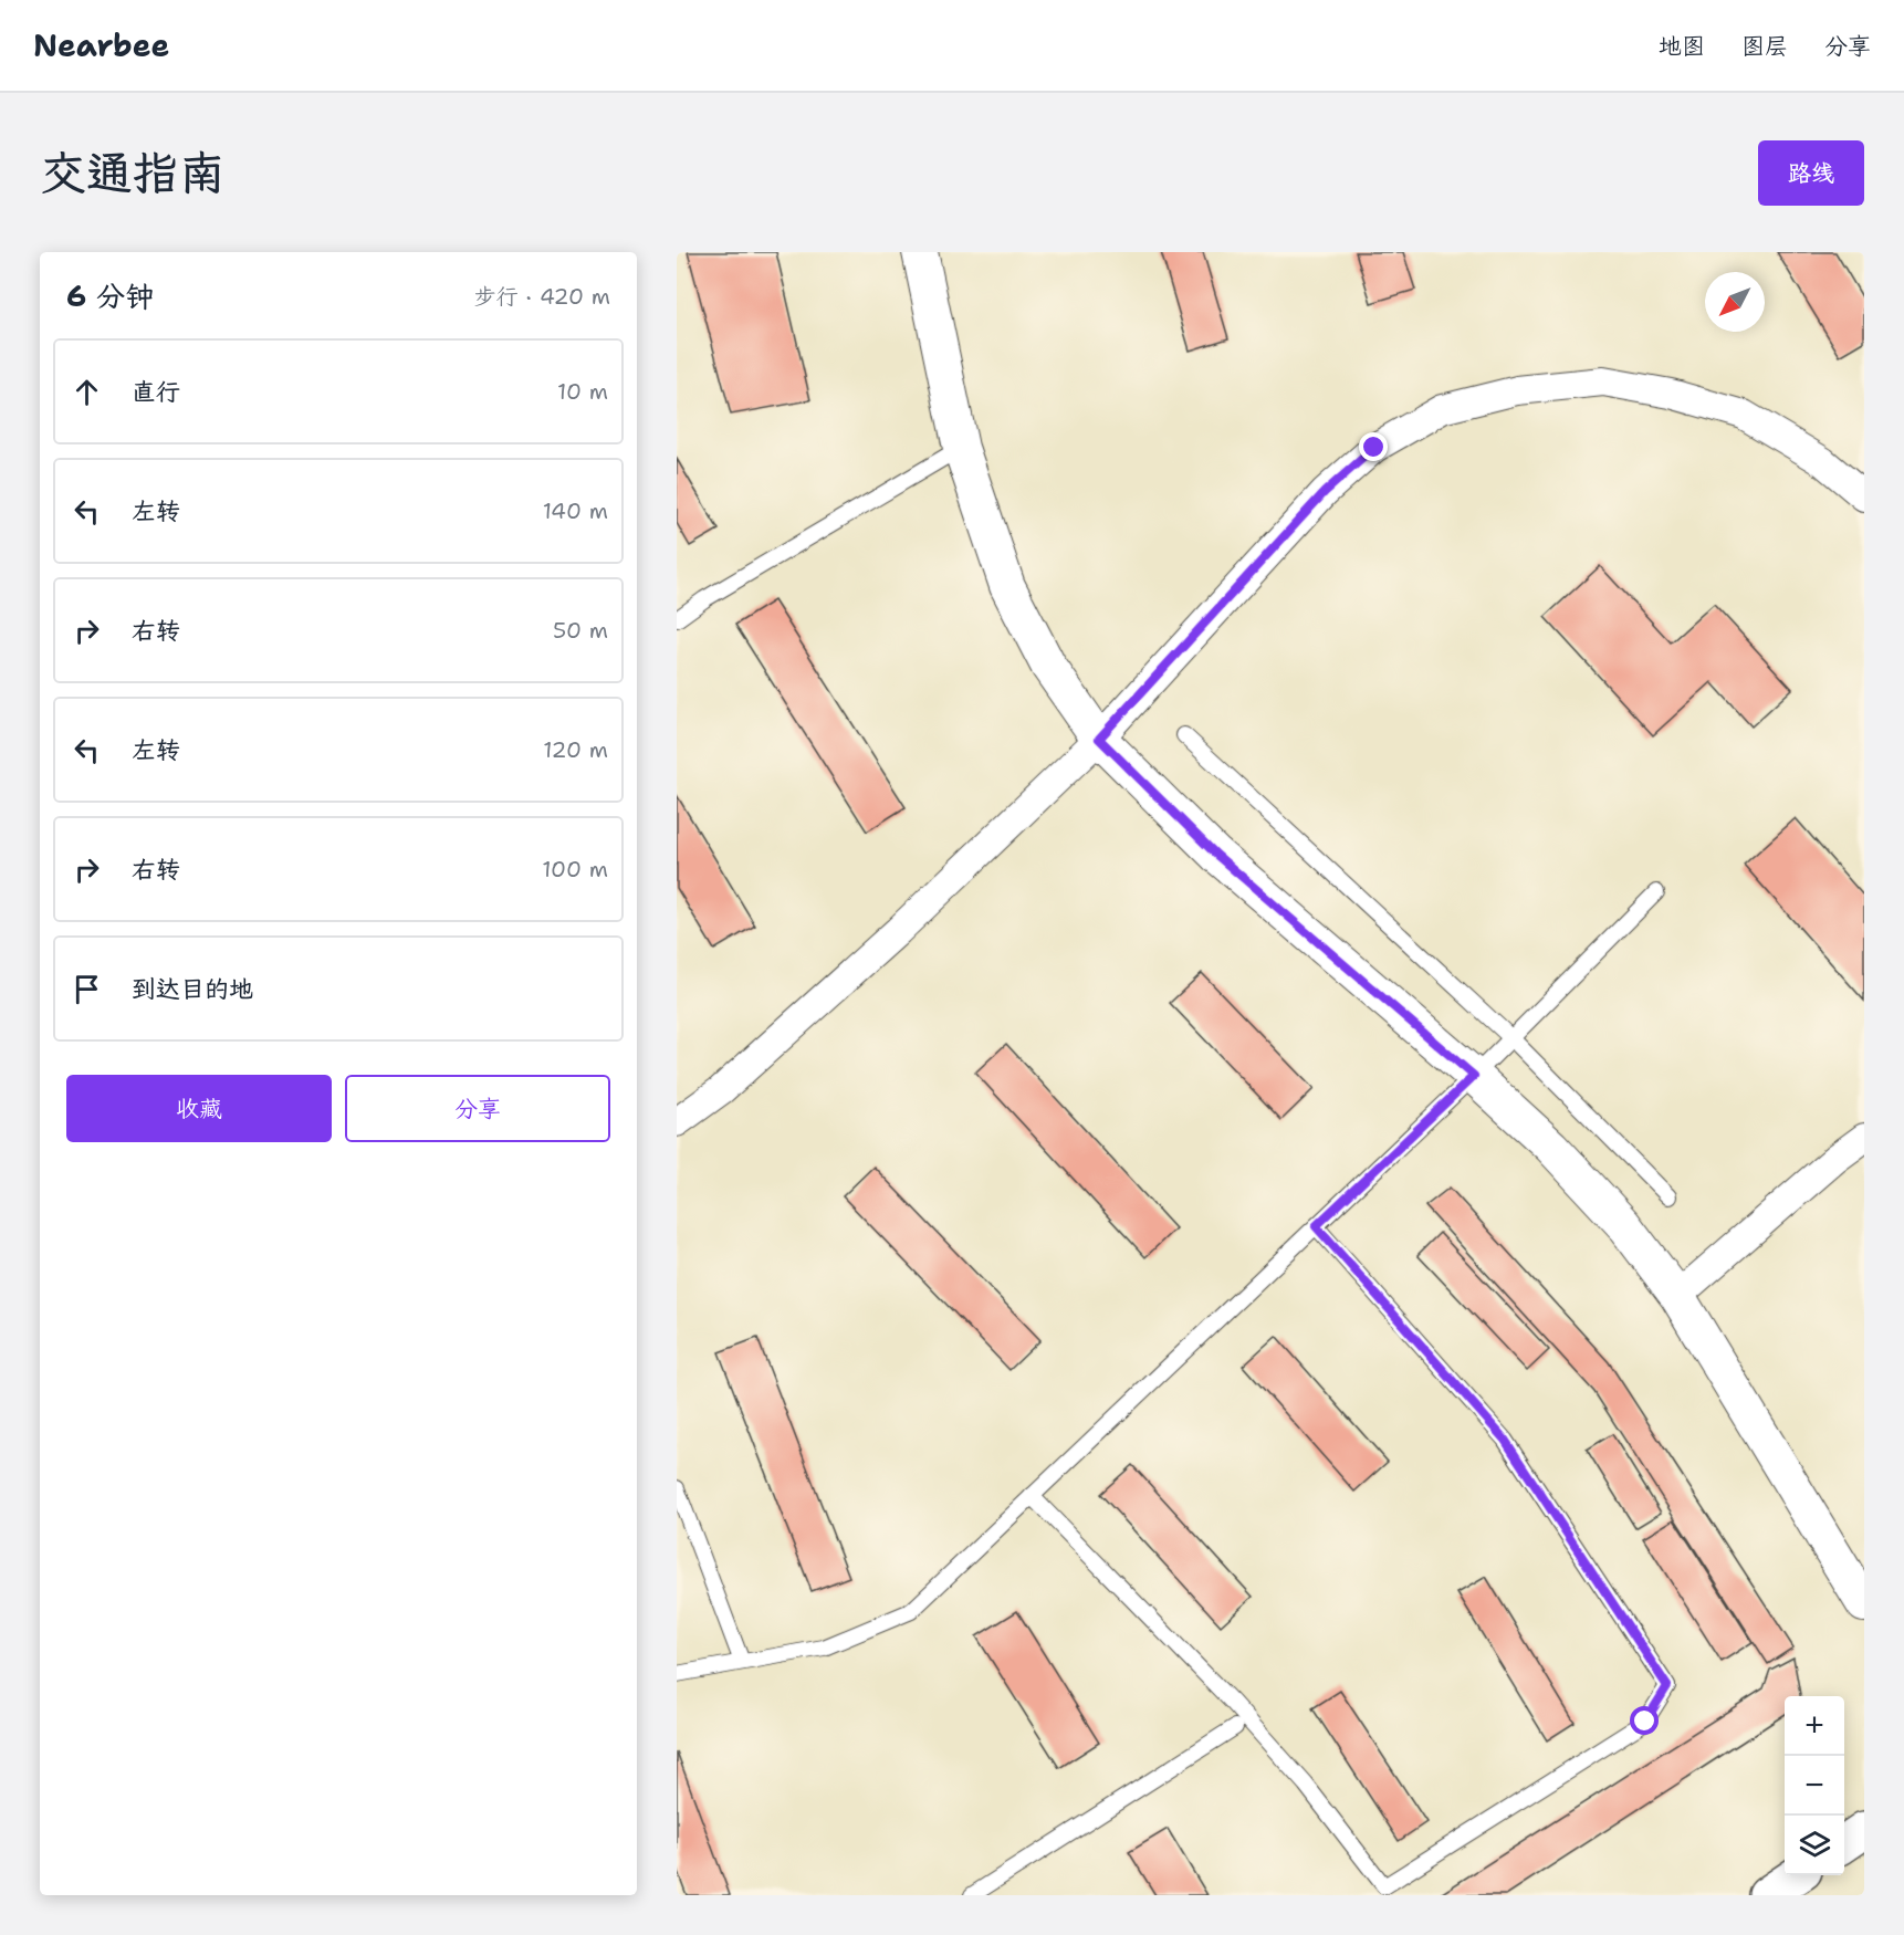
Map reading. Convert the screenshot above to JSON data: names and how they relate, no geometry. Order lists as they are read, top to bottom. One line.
{"north":"bottom left","page":{"header":"Nearbee","nav":["地图","图层","分享"],"buttons":["路线",["收藏","分享"]],"title":"交通指南","heading":["6 分钟","步行 · 420 m"],"list":[["直行","10 m"],["左转","140 m"],["右转","50 m"],["左转","120 m"],["右转","100 m"],"到达目的地"],"map_buttons":["+","−"]}}
